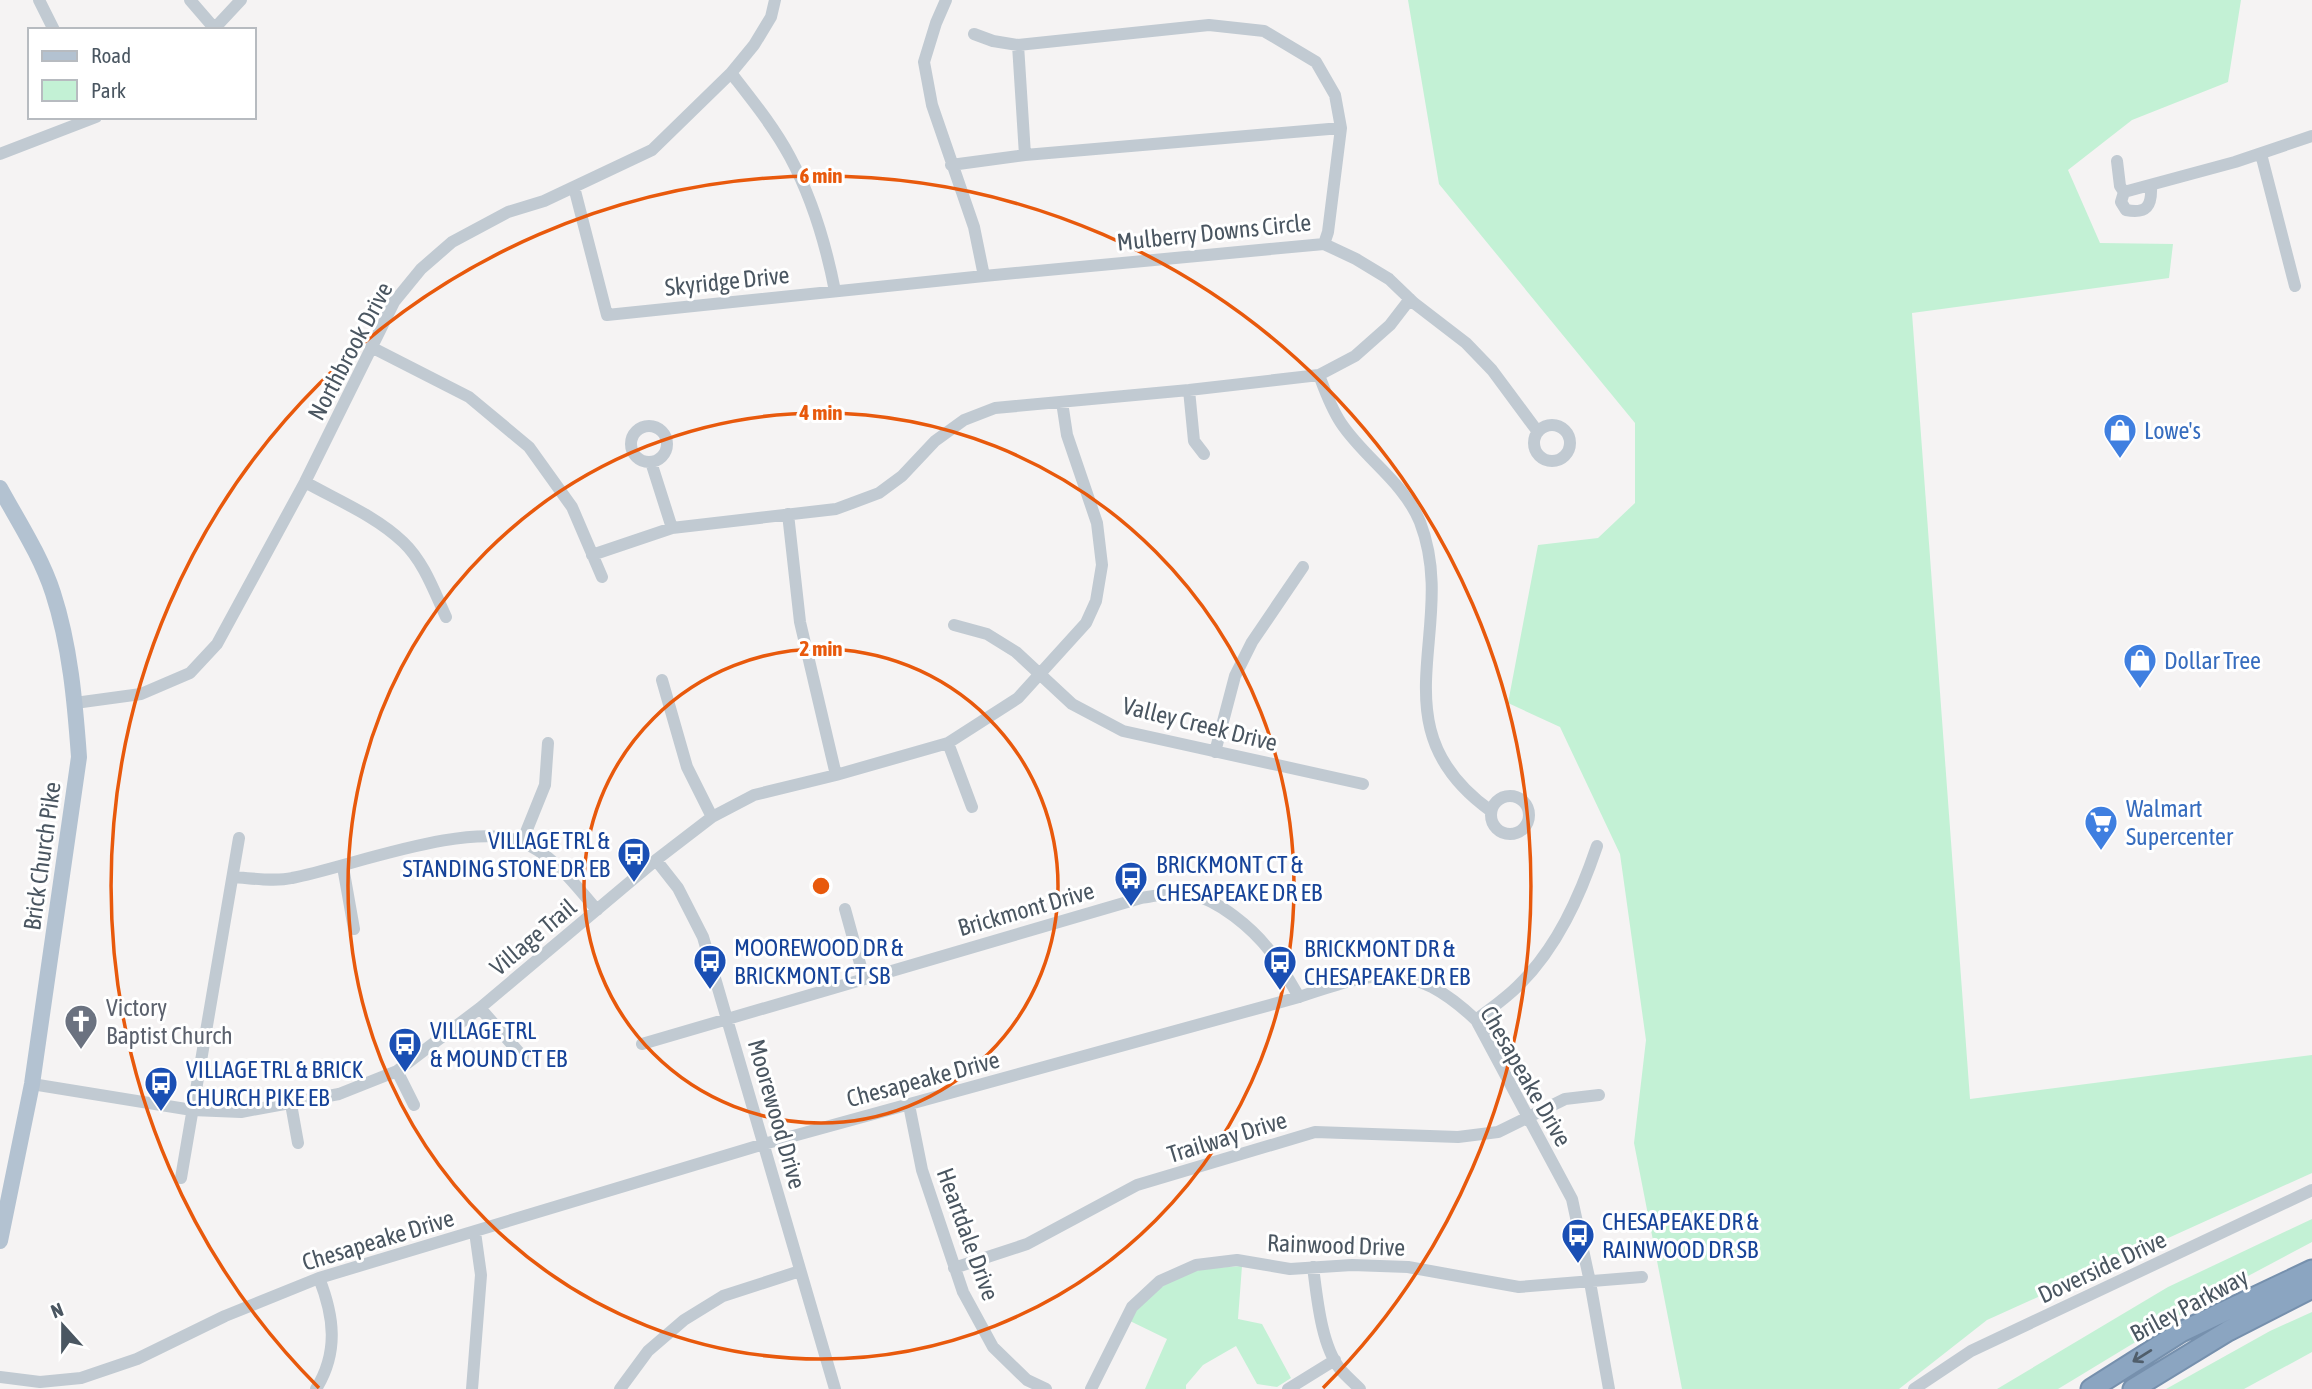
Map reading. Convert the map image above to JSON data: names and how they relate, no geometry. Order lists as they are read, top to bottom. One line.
{"streets":{"highway":["Briley Parkway"],"main road":["Brick Church Pike"],"street":["Mulberry Downs Circle","Skyridge Drive","Northbrook Drive","Valley Creek Drive","Brickmont Drive","Village Trail","Chesapeake Drive","Moorewood Drive","Trailway Drive","Heartdale Drive","Rainwood Drive","Doverside Drive"]},"crossings":[["Mulberry Downs Circle","Skyridge Drive"],["Skyridge Drive","Northbrook Drive"],["Northbrook Drive","Brick Church Pike"],["Valley Creek Drive","Village Trail"],["Brick Church Pike","Village Trail"],["Brickmont Drive","Chesapeake Drive"],["Brickmont Drive","Moorewood Drive"],["Village Trail","Moorewood Drive"],["Chesapeake Drive","Moorewood Drive"],["Chesapeake Drive","Trailway Drive"],["Chesapeake Drive","Heartdale Drive"],["Chesapeake Drive","Rainwood Drive"],["Trailway Drive","Heartdale Drive"]],"places":{"shop":["Lowe's","Dollar Tree"],"supermarket":["Walmart Supercenter"],"bus stop":["VILLAGE TRL & STANDING STONE DR EB","BRICKMONT CT & CHESAPEAKE DR EB","MOOREWOOD DR & BRICKMONT CT SB","BRICKMONT DR & CHESAPEAKE DR EB","VILLAGE TRL & MOUND CT EB","VILLAGE TRL & BRICK CHURCH PIKE EB","CHESAPEAKE DR & RAINWOOD DR SB"],"church":["Victory Baptist Church"]},"legend":["Road","Park"],"north":"top","rings":["6 min","4 min","2 min"]}
